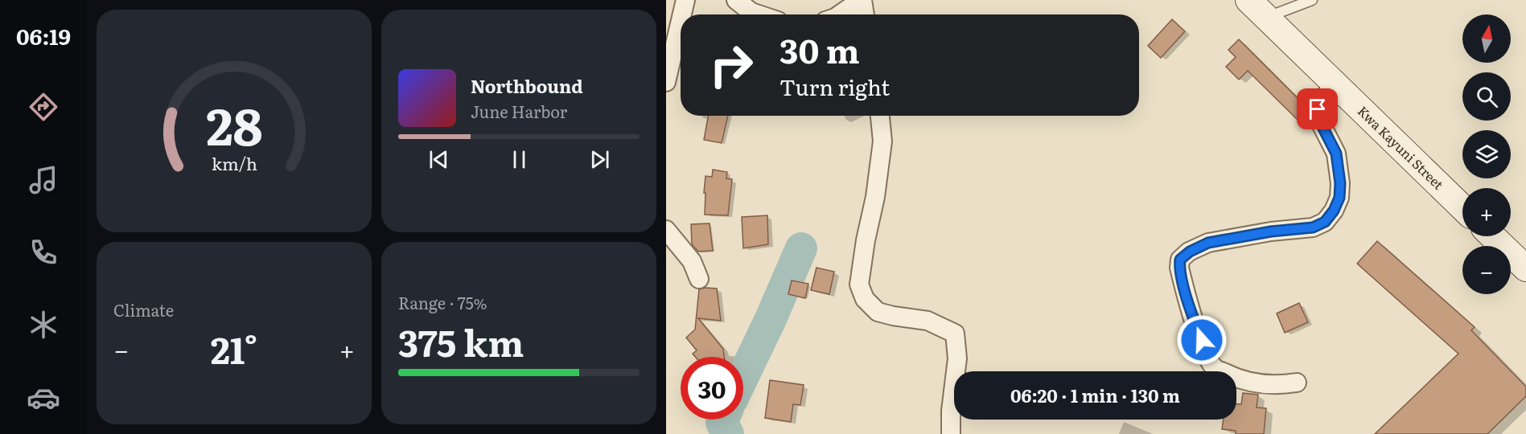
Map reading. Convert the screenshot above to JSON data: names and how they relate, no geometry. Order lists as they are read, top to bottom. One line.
{"streets":{"street":["Kwa Kayuni Street"]},"north":"top","page":{"tabs":"06:19","map_buttons":["+","−"],"turn":["30 m","Turn right"],"song":["Northbound","June Harbor"],"tile":["Climate",["Range · 75%","375 km"]],"heat":["−","21°","+"],"limit":"30","trip":"06:20 · 1 min · 130 m","gauge":["28","km/h"]}}
